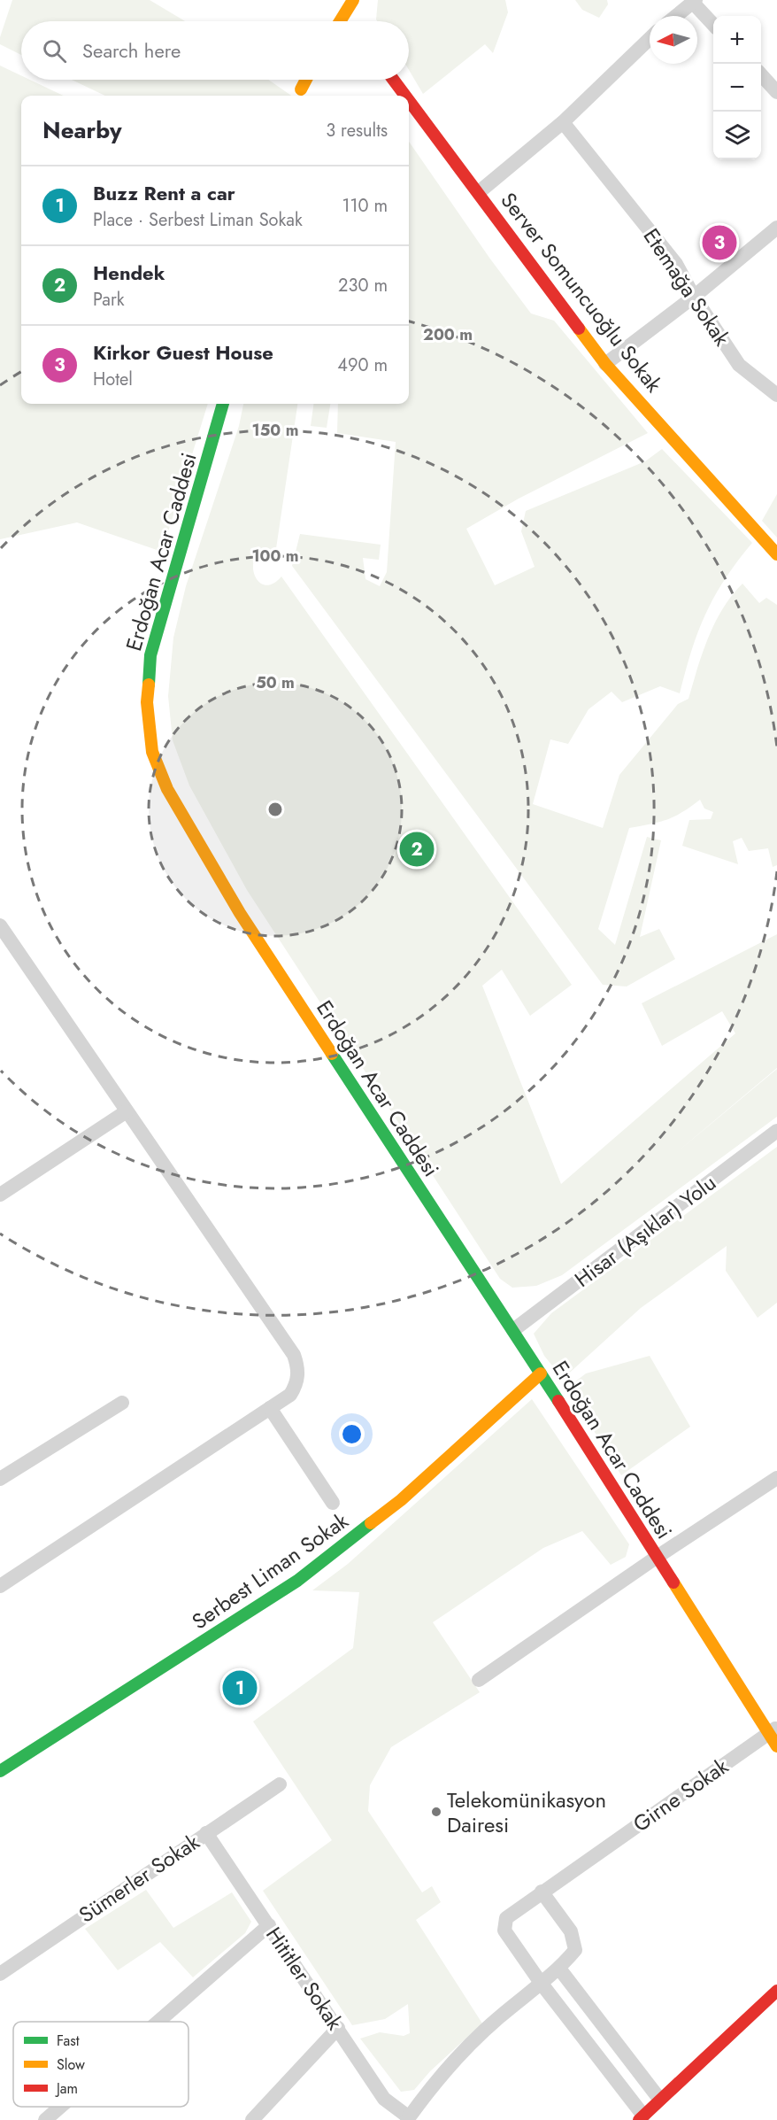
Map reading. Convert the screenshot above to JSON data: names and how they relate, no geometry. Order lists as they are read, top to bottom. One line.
{"streets":{"main road":["Server Somuncuoğlu Sokak","Erdoğan Acar Caddesi","Serbest Liman Sokak"],"street":["Etemağa Sokak","Hisar (Aşıklar) Yolu","Girne Sokak","Sümerler Sokak","Hititler Sokak"]},"crossings":[["Erdoğan Acar Caddesi","Hisar (Aşıklar) Yolu"],["Erdoğan Acar Caddesi","Serbest Liman Sokak"],["Erdoğan Acar Caddesi","Girne Sokak"],["Sümerler Sokak","Hititler Sokak"]],"places":["Telekomünikasyon Dairesi"],"legend":["Fast","Slow","Jam"],"north":"left","page":{"map_buttons":["+","−"],"search":"Search here","heading":["Nearby","3 results"],"list":[{"mark":"1","name":"Buzz Rent a car","note":"Place · Serbest Liman Sokak","value":"110 m"},{"mark":"2","name":"Hendek","note":"Park","value":"230 m"},{"mark":"3","name":"Kirkor Guest House","note":"Hotel","value":"490 m"}],"pins":["3","2","1"]},"rings":["200 m","150 m","100 m","50 m"]}
